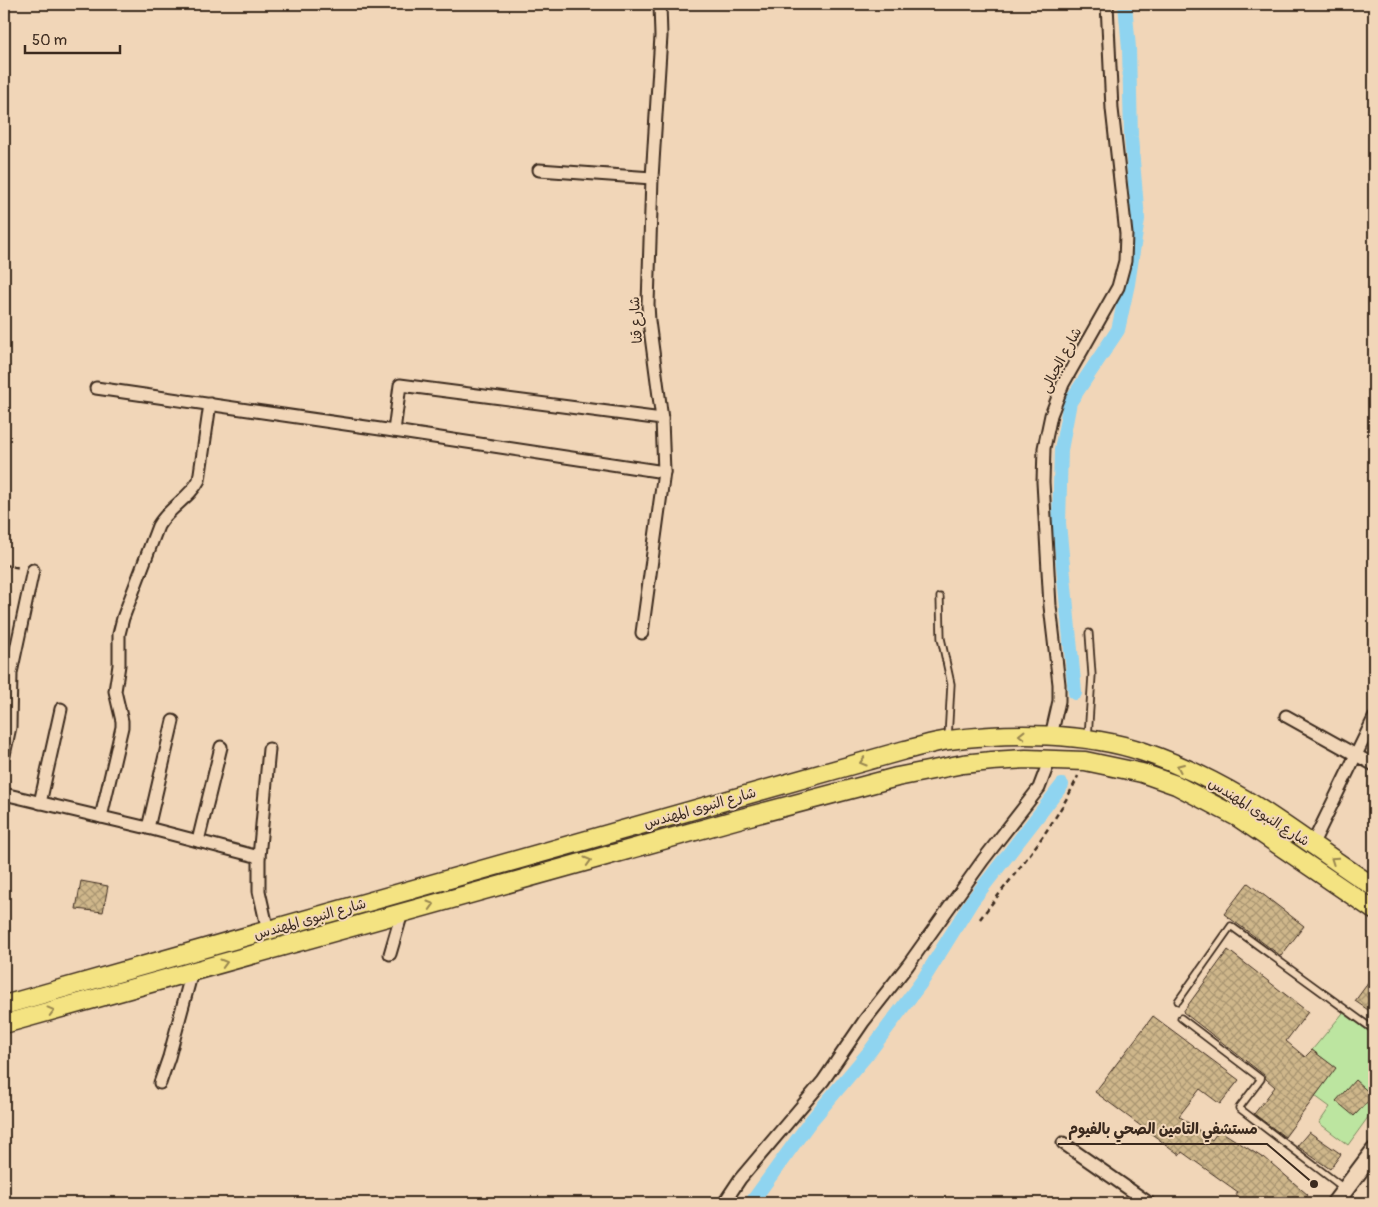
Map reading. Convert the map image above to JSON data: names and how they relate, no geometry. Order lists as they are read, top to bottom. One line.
{"streets":{"main road":["شارع النبوى المهندس"],"street":["شارع قنا","شارع الجبالى"]},"crossings":[["شارع الجبالى","شارع النبوى المهندس"]],"places":["مستشفي التامين الصحي بالفيوم"],"scale_bar":"50 m"}
